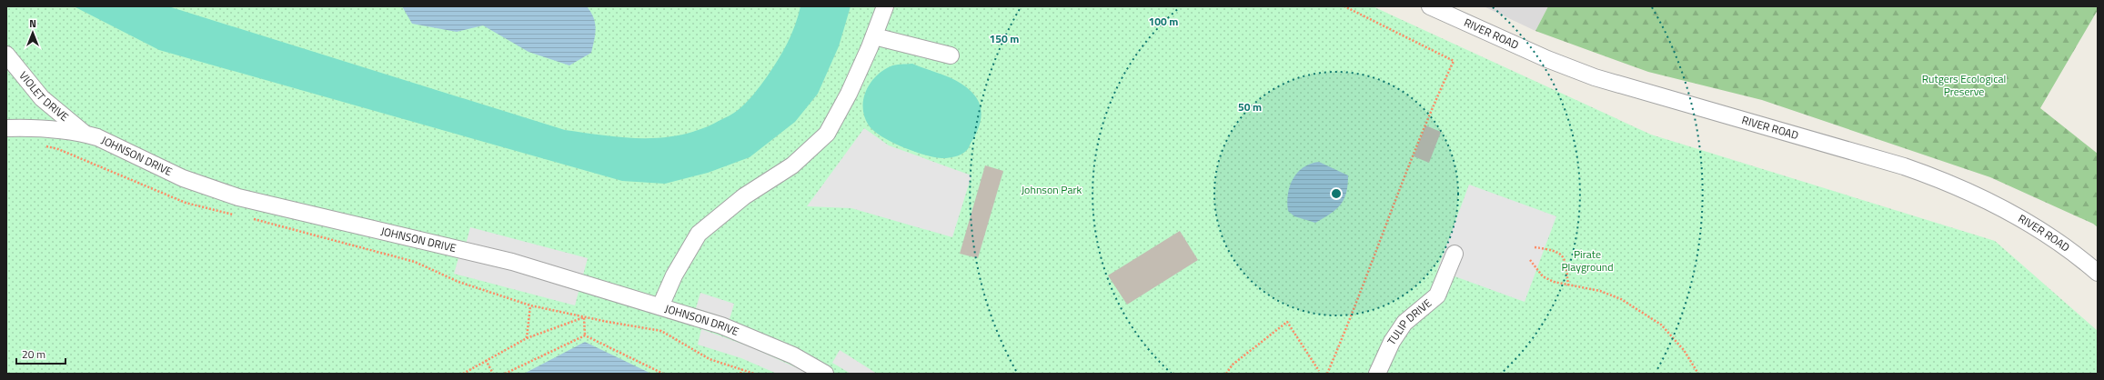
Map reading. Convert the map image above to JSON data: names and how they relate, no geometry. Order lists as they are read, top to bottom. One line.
{"streets":{"street":["RIVER ROAD","VIOLET DRIVE","JOHNSON DRIVE","TULIP DRIVE"]},"crossings":[["VIOLET DRIVE","JOHNSON DRIVE"]],"parks":["Rutgers Ecological Preserve","Johnson Park","Pirate Playground"],"scale_bar":"20 m","north":"top","rings":["100 m","150 m","50 m"]}
